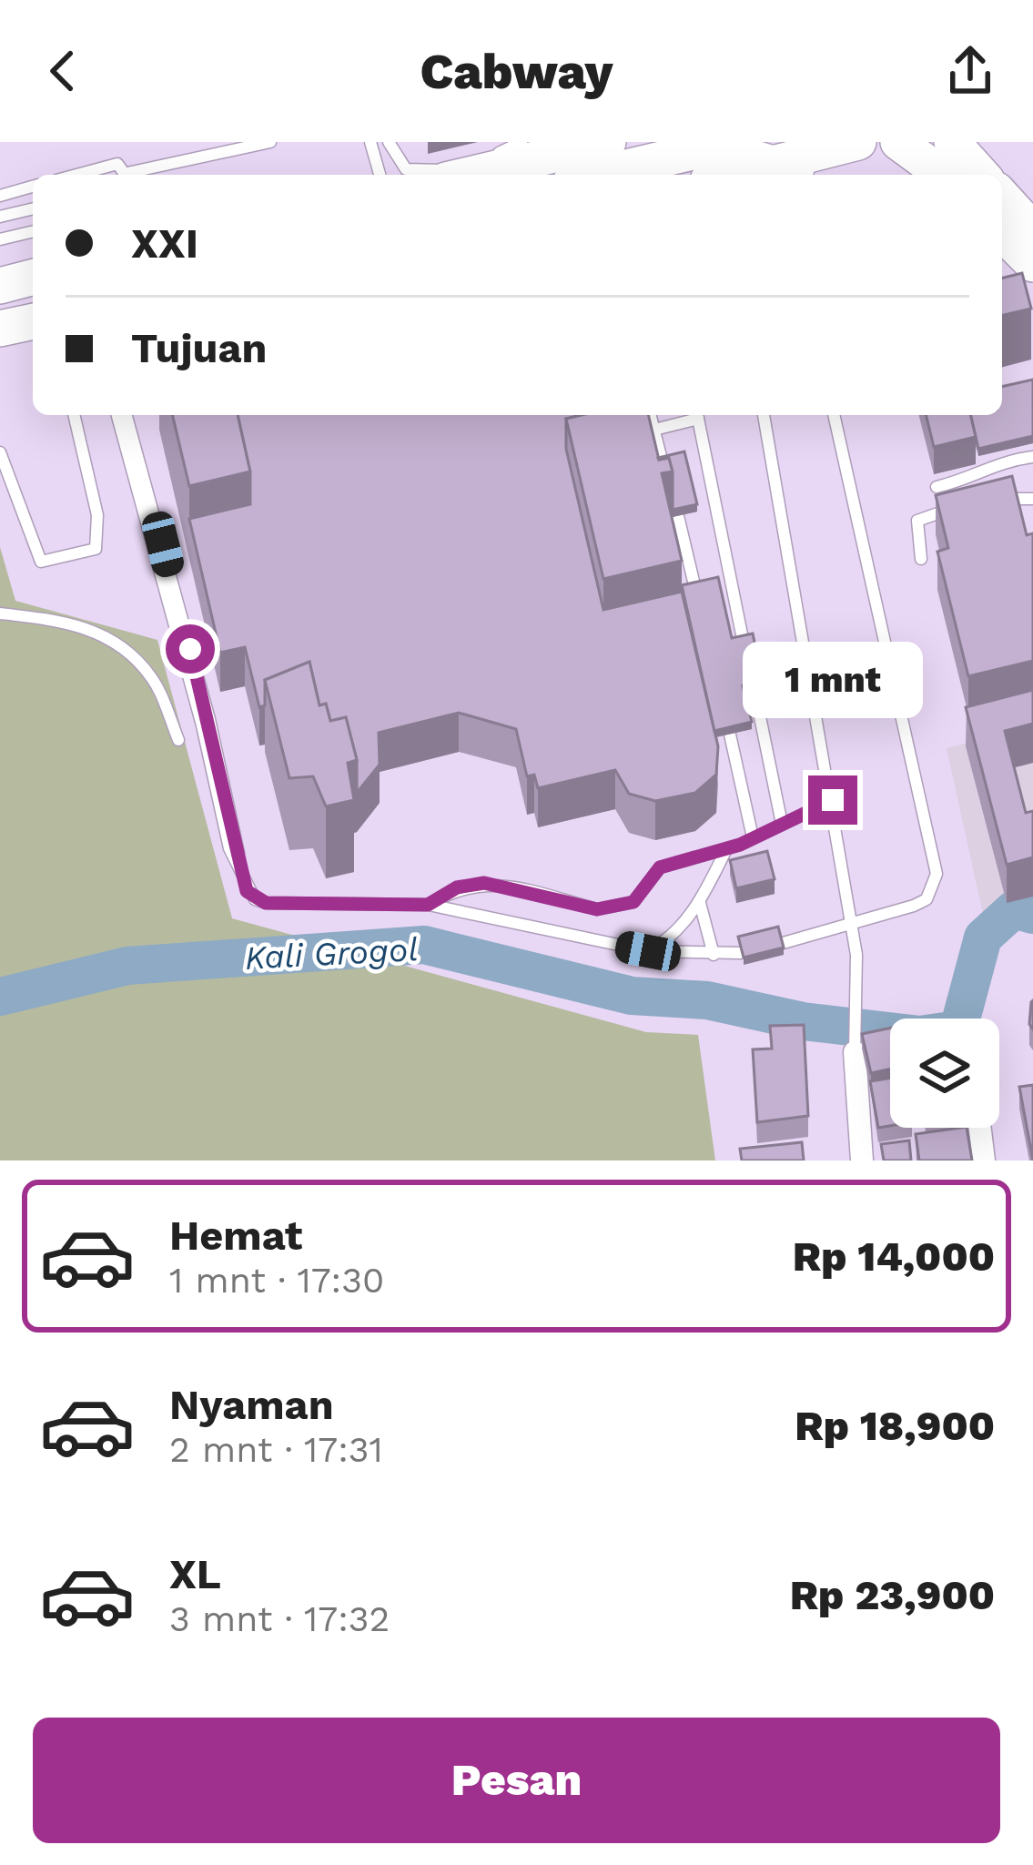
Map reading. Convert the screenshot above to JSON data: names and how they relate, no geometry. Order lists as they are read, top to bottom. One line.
{"water":["Kali Grogol"],"page":{"header":"Cabway","banner":["XXI","Tujuan"],"bubble":"1 mnt","list":[{"name":"Hemat","note":"1 mnt · 17:30","value":"Rp 14,000"},{"name":"Nyaman","note":"2 mnt · 17:31","value":"Rp 18,900"},{"name":"XL","note":"3 mnt · 17:32","value":"Rp 23,900"}],"buttons":"Pesan"}}
